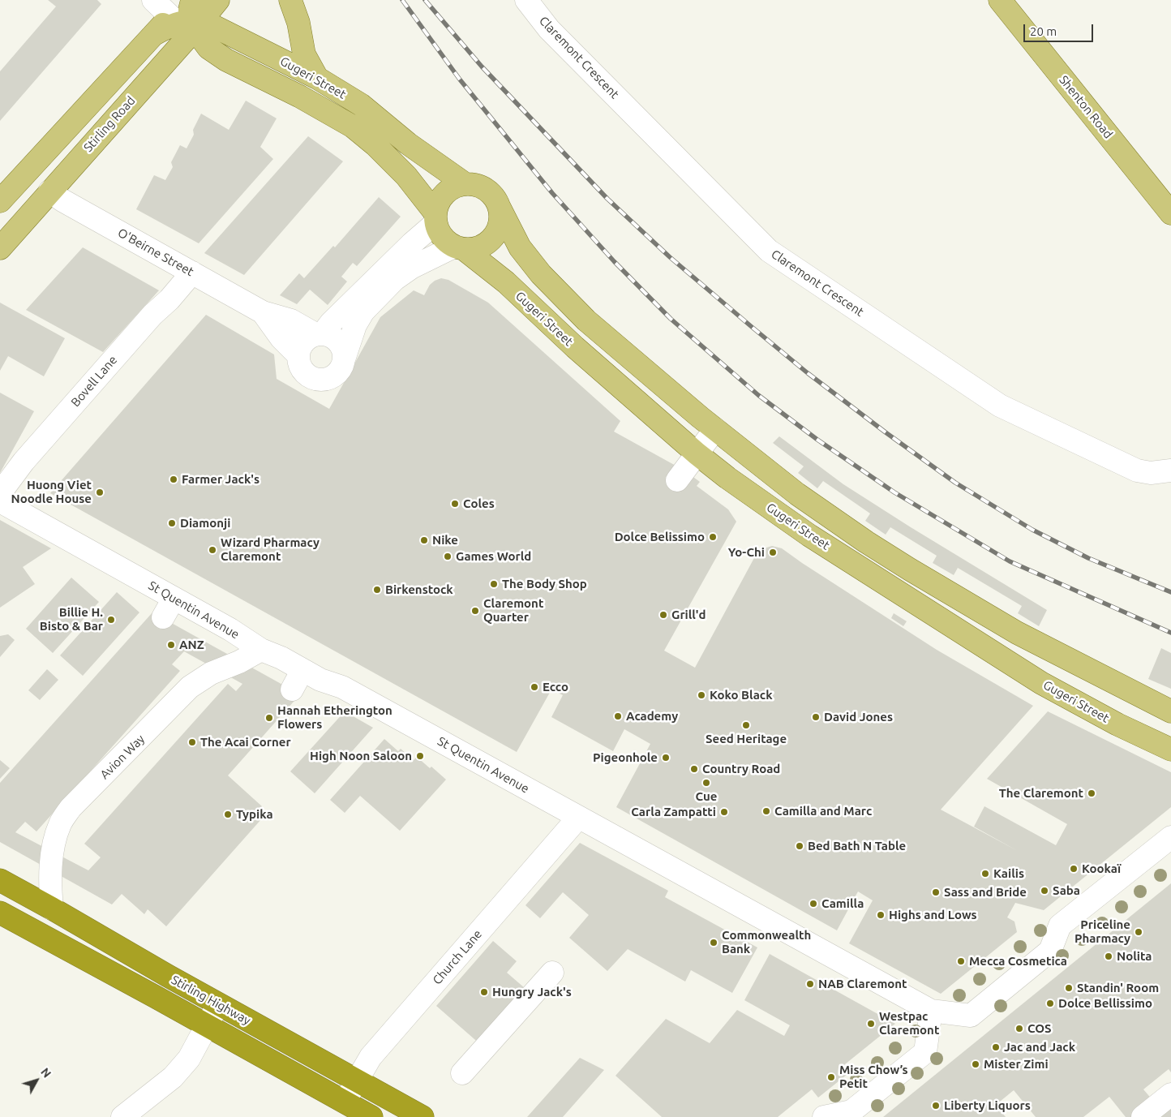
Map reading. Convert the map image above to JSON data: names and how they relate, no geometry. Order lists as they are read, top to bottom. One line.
{"streets":{"highway":["Stirling Highway"],"main road":["Gugeri Street","Shenton Road","Stirling Road"],"street":["Claremont Crescent","O'Beirne Street","Bovell Lane","St Quentin Avenue","Avion Way","Church Lane"]},"crossings":[["Gugeri Street","Stirling Road"],["Stirling Road","O'Beirne Street"],["O'Beirne Street","Bovell Lane"],["St Quentin Avenue","Avion Way"],["St Quentin Avenue","Church Lane"],["Avion Way","Stirling Highway"],["Church Lane","Stirling Highway"]],"places":["Farmer Jack's","Huong Viet Noodle House","Coles","Diamonji","Dolce Belissimo","Nike","Wizard Pharmacy Claremont","Yo-Chi","Games World","The Body Shop","Birkenstock","Claremont Quarter","Grill'd","Billie H. Bisto & Bar","ANZ","Ecco","Koko Black","Academy","David Jones","Hannah Etherington Flowers","Seed Heritage","The Acai Corner","High Noon Saloon","Pigeonhole","Country Road","Cue","The Claremont","Camilla and Marc","Carla Zampatti","Typika","Bed Bath N Table","Kookaï","Kailis","Saba","Sass and Bride","Camilla","Highs and Lows","Priceline Pharmacy","Commonwealth Bank","Nolita","Mecca Cosmetica","NAB Claremont","Standin' Room","Hungry Jack's","Dolce Bellissimo","Westpac Claremont","COS","Jac and Jack","Mister Zimi","Miss Chow’s Petit","Liberty Liquors"],"scale_bar":"20 m","north":"top right"}
